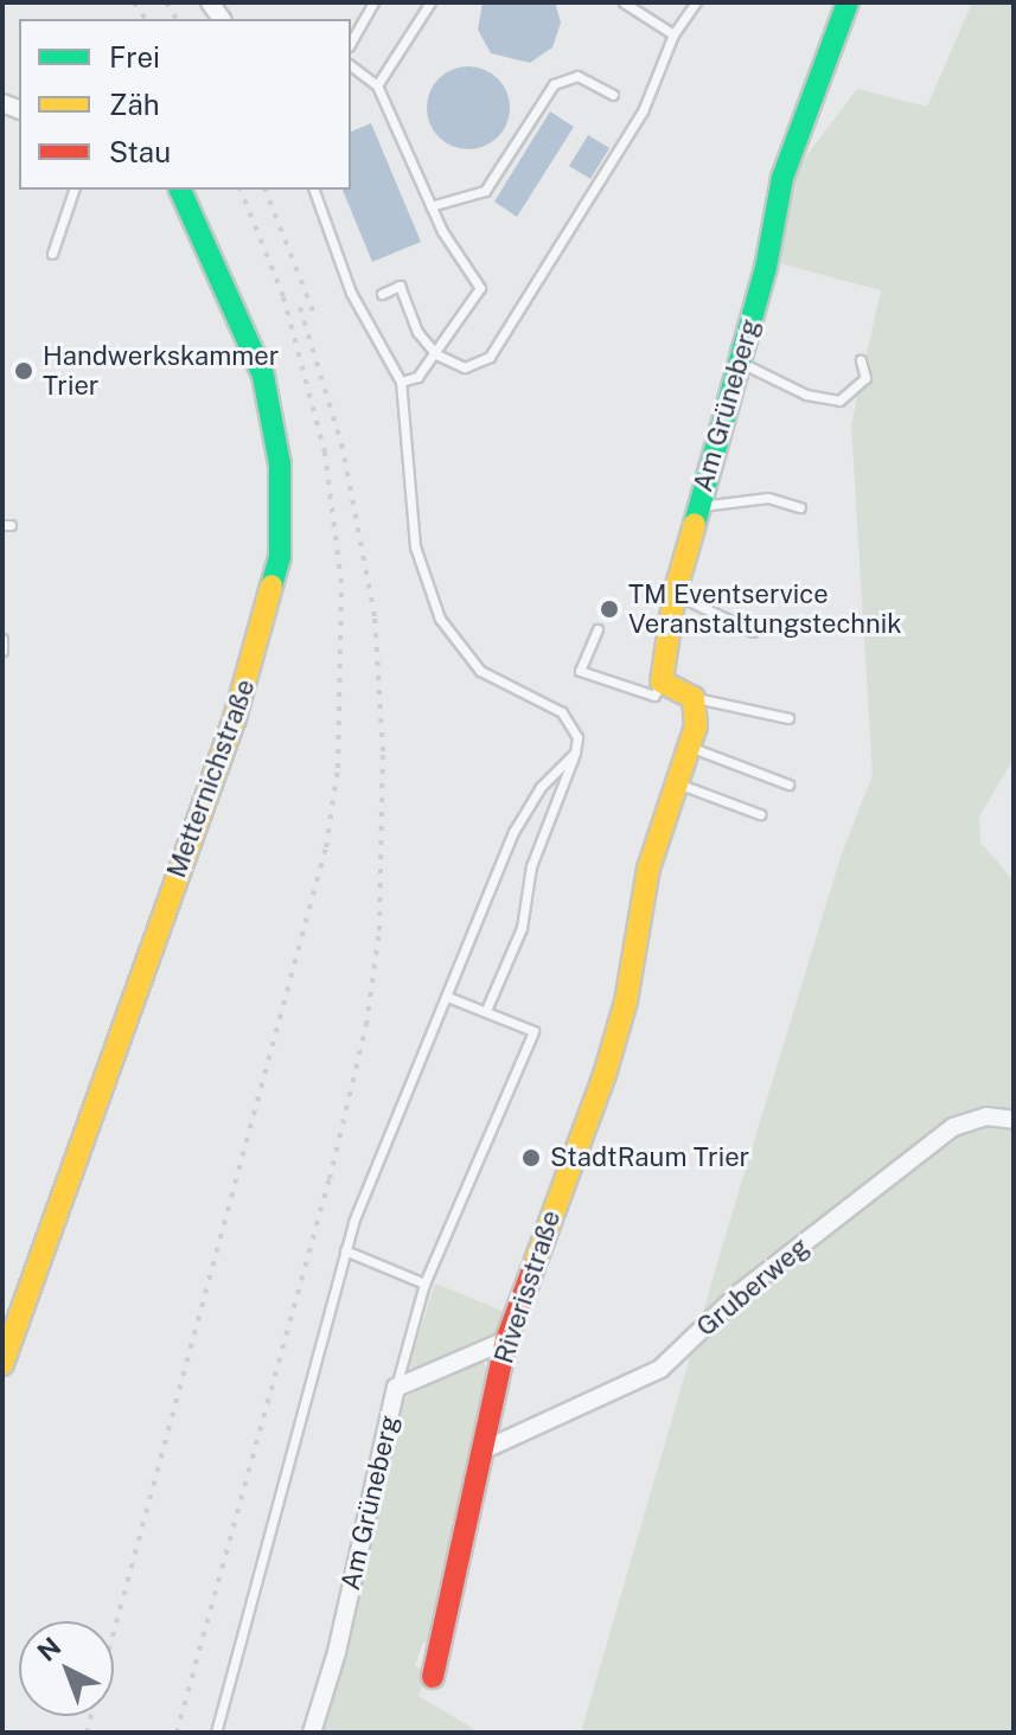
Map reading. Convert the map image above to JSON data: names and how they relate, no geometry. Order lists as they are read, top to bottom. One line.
{"streets":{"street":["Am Grüneberg","Metternichstraße","Riverisstraße","Gruberweg"]},"crossings":[["Am Grüneberg","Riverisstraße"],["Riverisstraße","Gruberweg"]],"places":["Handwerkskammer Trier","TM Eventservice Veranstaltungstechnik","StadtRaum Trier"],"legend":["Frei","Zäh","Stau"],"north":"top left"}
